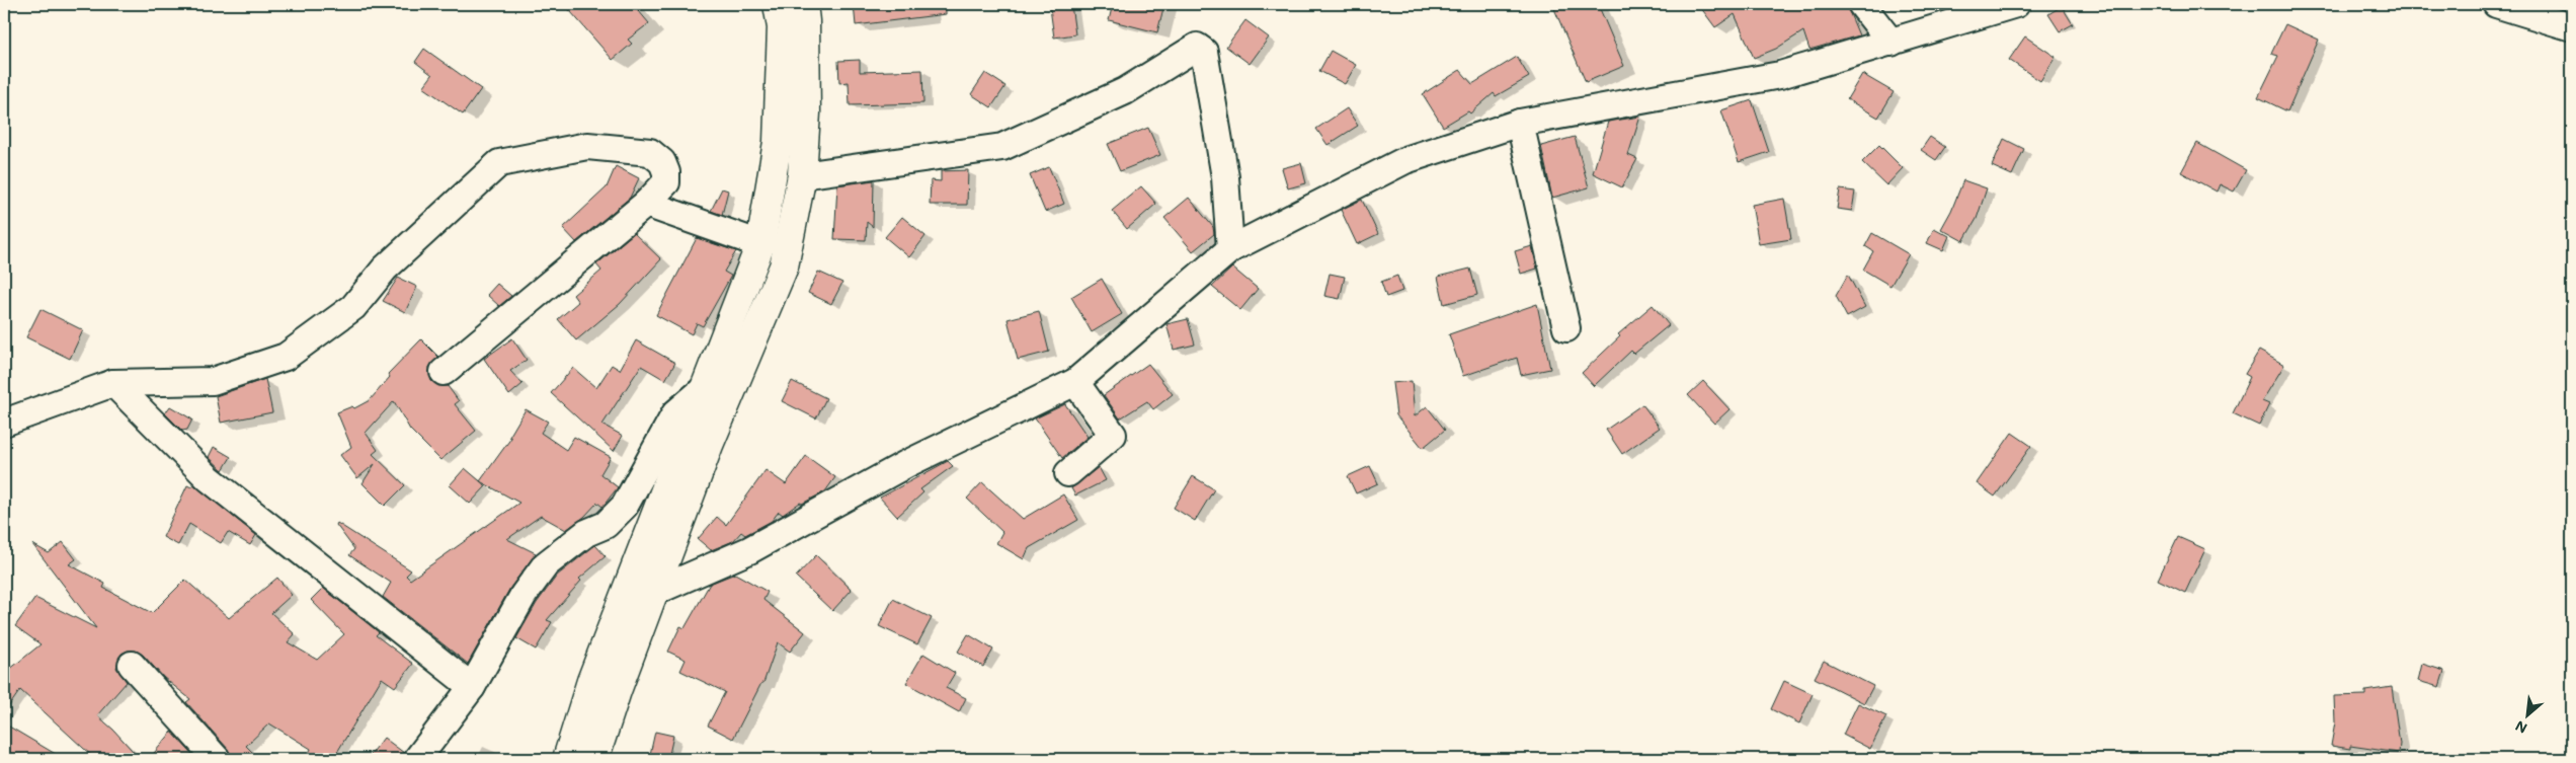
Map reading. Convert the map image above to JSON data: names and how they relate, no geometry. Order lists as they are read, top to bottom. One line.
{"north":"bottom left"}
